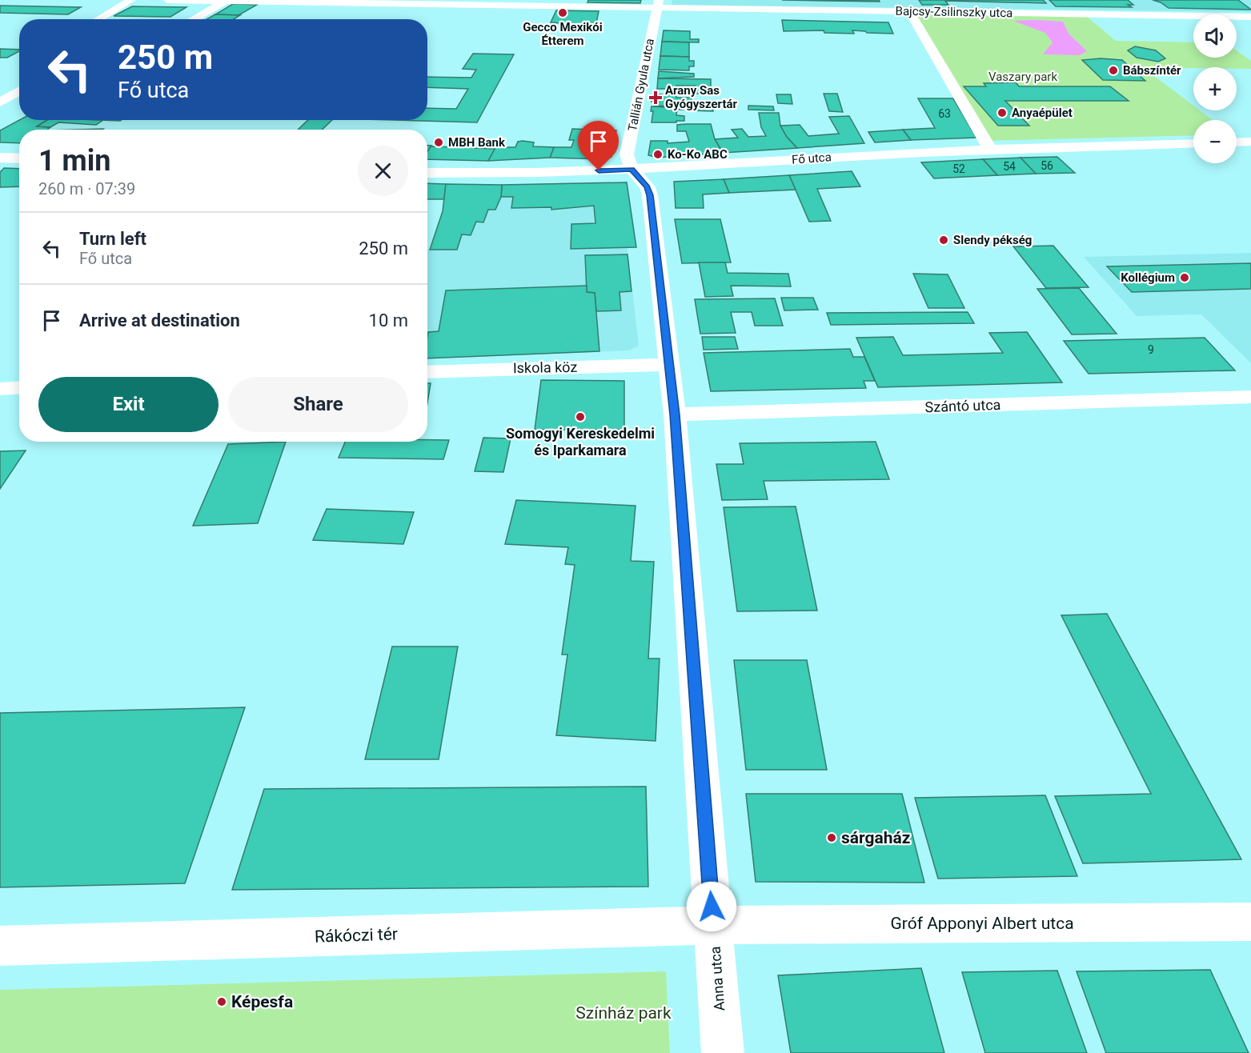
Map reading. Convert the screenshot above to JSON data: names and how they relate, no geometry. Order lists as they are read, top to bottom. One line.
{"streets":{"street":["Bajcsy-Zsilinszky utca","Tallián Gyula utca","Fő utca","Iskola köz","Szántó utca","Gróf Apponyi Albert utca","Rákóczi tér","Anna utca"]},"crossings":[["Bajcsy-Zsilinszky utca","Tallián Gyula utca"],["Tallián Gyula utca","Fő utca"],["Iskola köz","Anna utca"],["Szántó utca","Anna utca"],["Gróf Apponyi Albert utca","Rákóczi tér"],["Gróf Apponyi Albert utca","Anna utca"],["Rákóczi tér","Anna utca"]],"parks":["Vaszary park","Színház park"],"places":{"other":["Gecco Mexikói Étterem","Bábszíntér","Anyaépület","MBH Bank","Ko-Ko ABC","Slendy pékség","Kollégium","Somogyi Kereskedelmi és Iparkamara","sárgaház","Képesfa"],"health":["Arany Sas Gyógyszertár"]},"house_numbers":["63","56","54","52","9"],"page":{"map_buttons":["+","−"],"turn":["250 m","Fő utca"],"heading":["1 min","260 m · 07:39"],"list":[{"name":"Turn left","note":"Fő utca","value":"250 m"},{"name":"Arrive at destination","value":"10 m"}],"buttons":["Exit","Share"]}}
